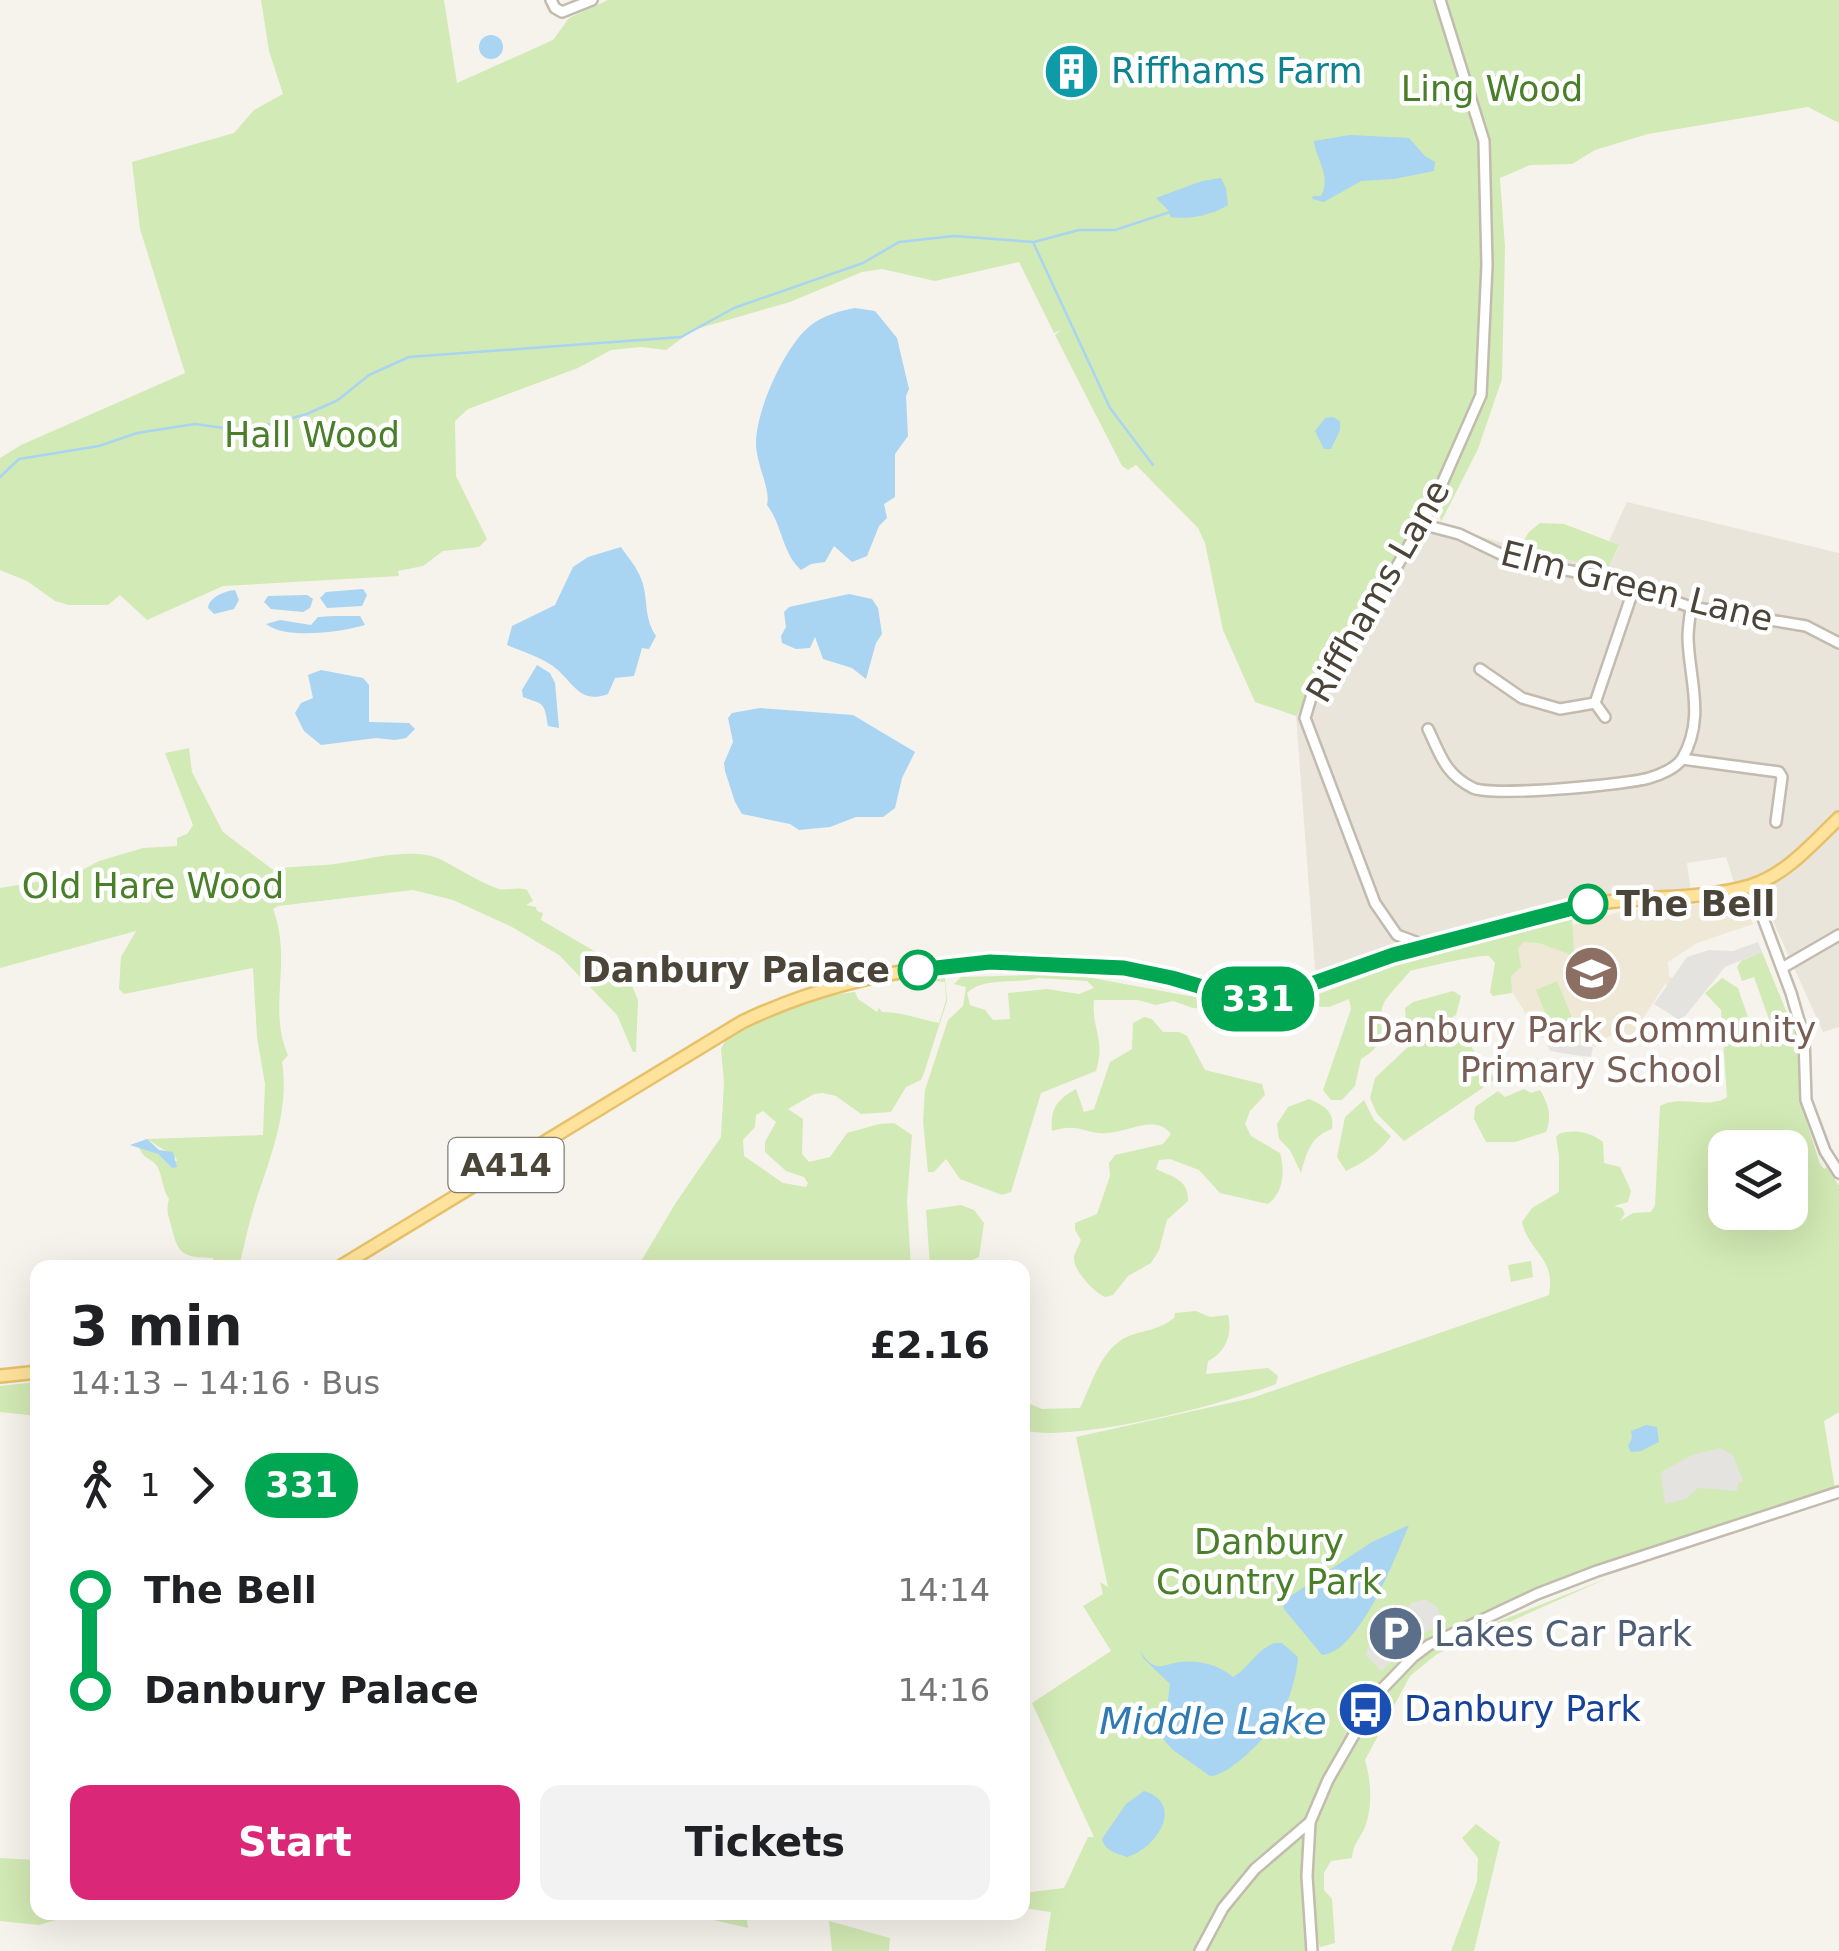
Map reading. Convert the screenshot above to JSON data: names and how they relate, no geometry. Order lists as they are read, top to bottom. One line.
{"streets":{"main road":["A414"],"street":["Elm Green Lane","Riffhams Lane"]},"crossings":[["Elm Green Lane","Riffhams Lane"]],"water":["Middle Lake"],"parks":["Ling Wood","Hall Wood","Old Hare Wood","Danbury Country Park"],"places":{"building":["Riffhams Farm"],"other":["The Bell","Danbury Palace"],"school or university":["Danbury Park Community Primary School"],"parking":["Lakes Car Park"],"bus stop":["Danbury Park"]},"lines":["bus line 331"],"page":{"on_map":"331","heading":["3 min","14:13 – 14:16 · Bus","£2.16"],"legs":["1","331"],"list":[{"name":"The Bell","value":"14:14"},{"name":"Danbury Palace","value":"14:16"}],"buttons":["Start","Tickets"]}}
